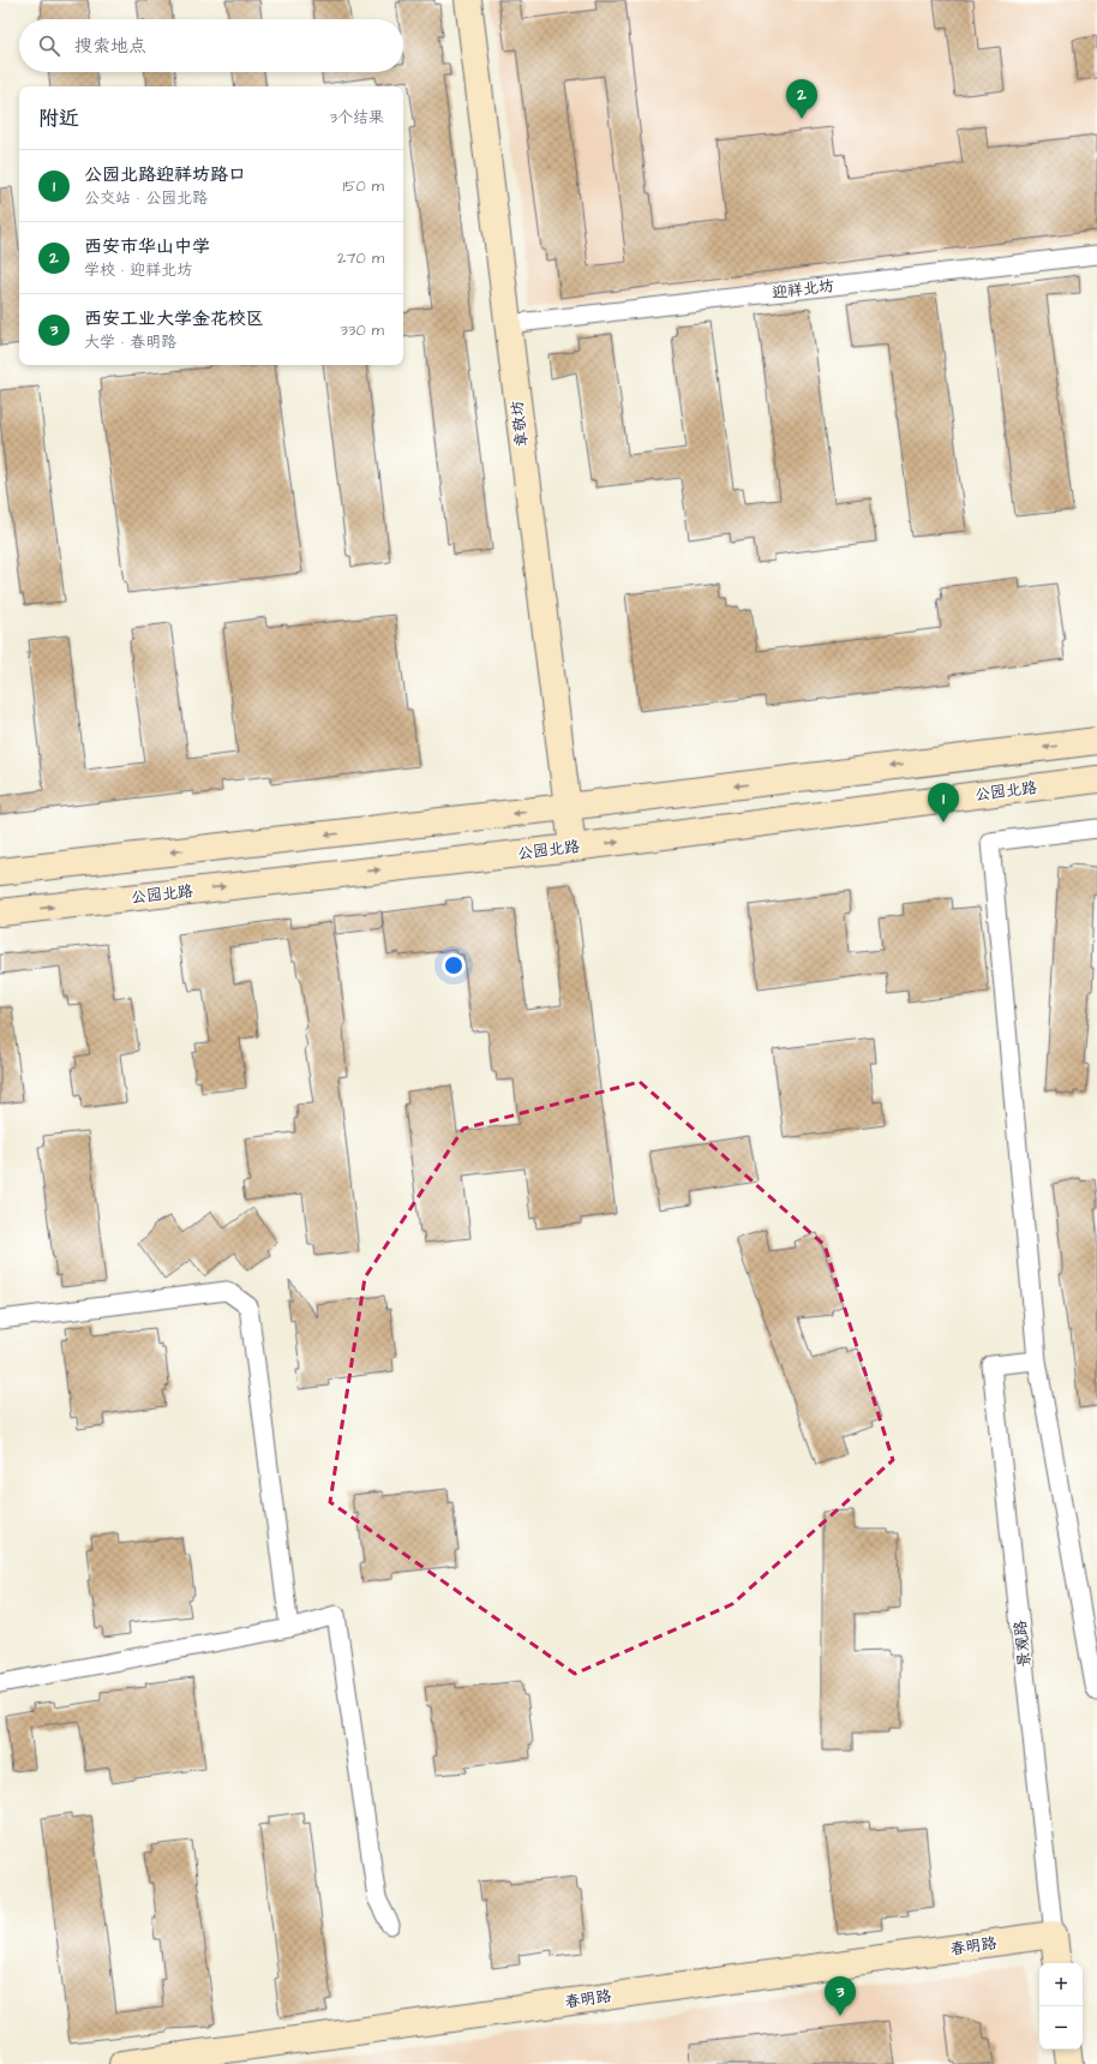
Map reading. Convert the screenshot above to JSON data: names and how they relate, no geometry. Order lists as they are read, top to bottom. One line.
{"streets":{"main road":["章敬坊","公园北路","景观路","春明路"],"street":["迎祥北坊"]},"crossings":[["迎祥北坊","章敬坊"],["章敬坊","公园北路"],["景观路","春明路"]],"page":{"search":"搜索地点","pins":["2","1","3"],"heading":["附近","3个结果"],"list":[{"mark":"1","name":"公园北路迎祥坊路口","note":"公交站 · 公园北路","value":"150 m"},{"mark":"2","name":"西安市华山中学","note":"学校 · 迎祥北坊","value":"270 m"},{"mark":"3","name":"西安工业大学金花校区","note":"大学 · 春明路","value":"330 m"}],"map_buttons":["+","−"]}}
